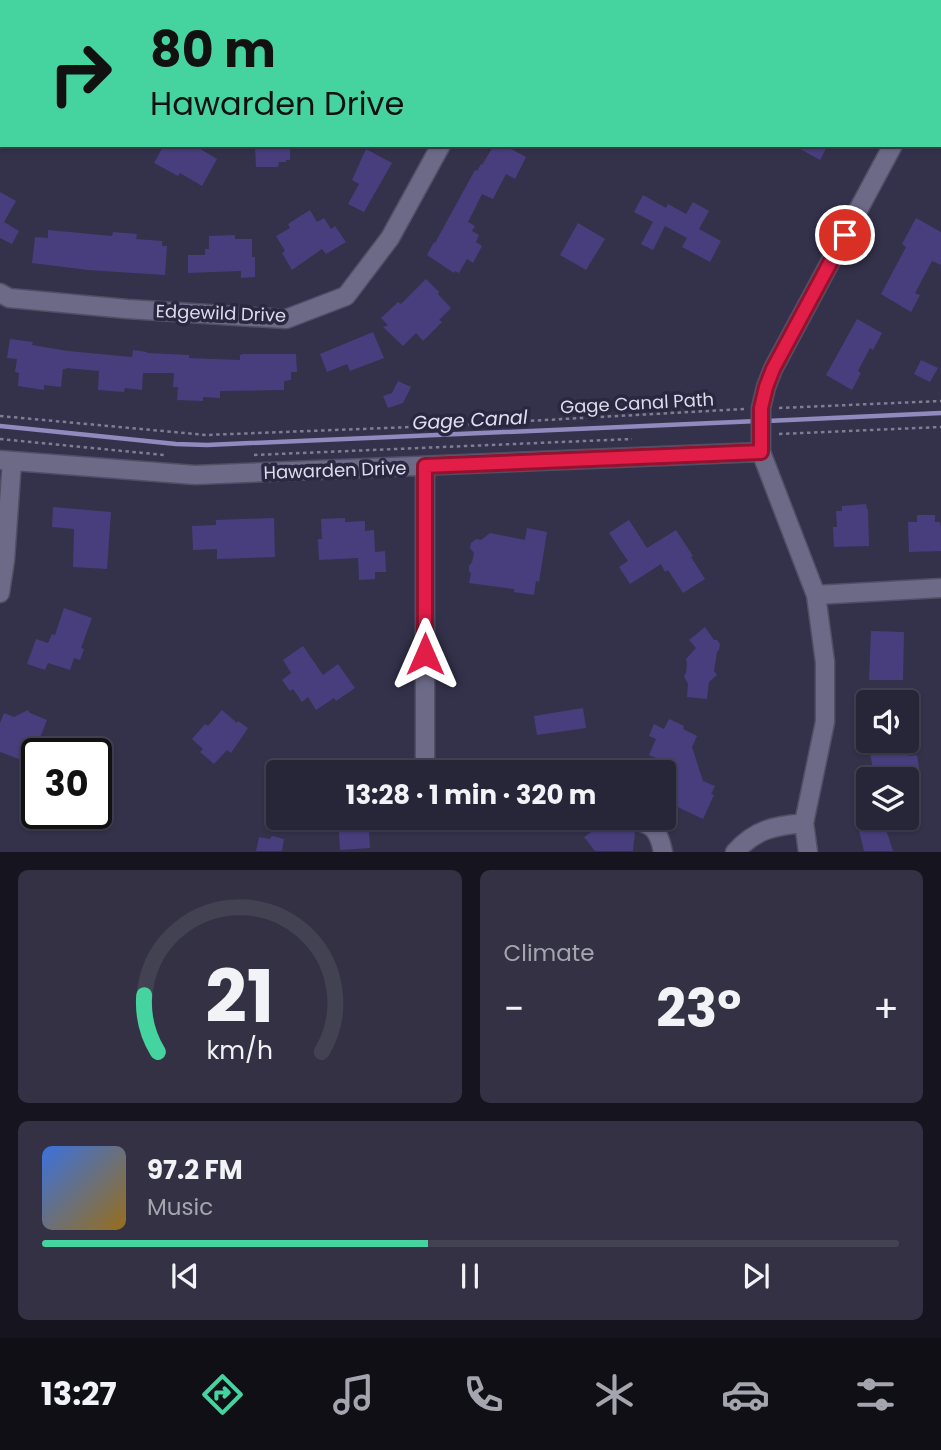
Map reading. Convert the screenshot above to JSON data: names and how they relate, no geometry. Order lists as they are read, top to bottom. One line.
{"streets":{"street":["Edgewild Drive","Hawarden Drive"],"path":["Gage Canal Path"]},"water":["Gage Canal"],"page":{"turn":["80 m","Hawarden Drive"],"limit":"30","trip":"13:28 · 1 min · 320 m","tile":"Climate","heat":["−","23°","+"],"song":["97.2 FM","Music"],"tabs":"13:27","gauge":["21","km/h"]}}
